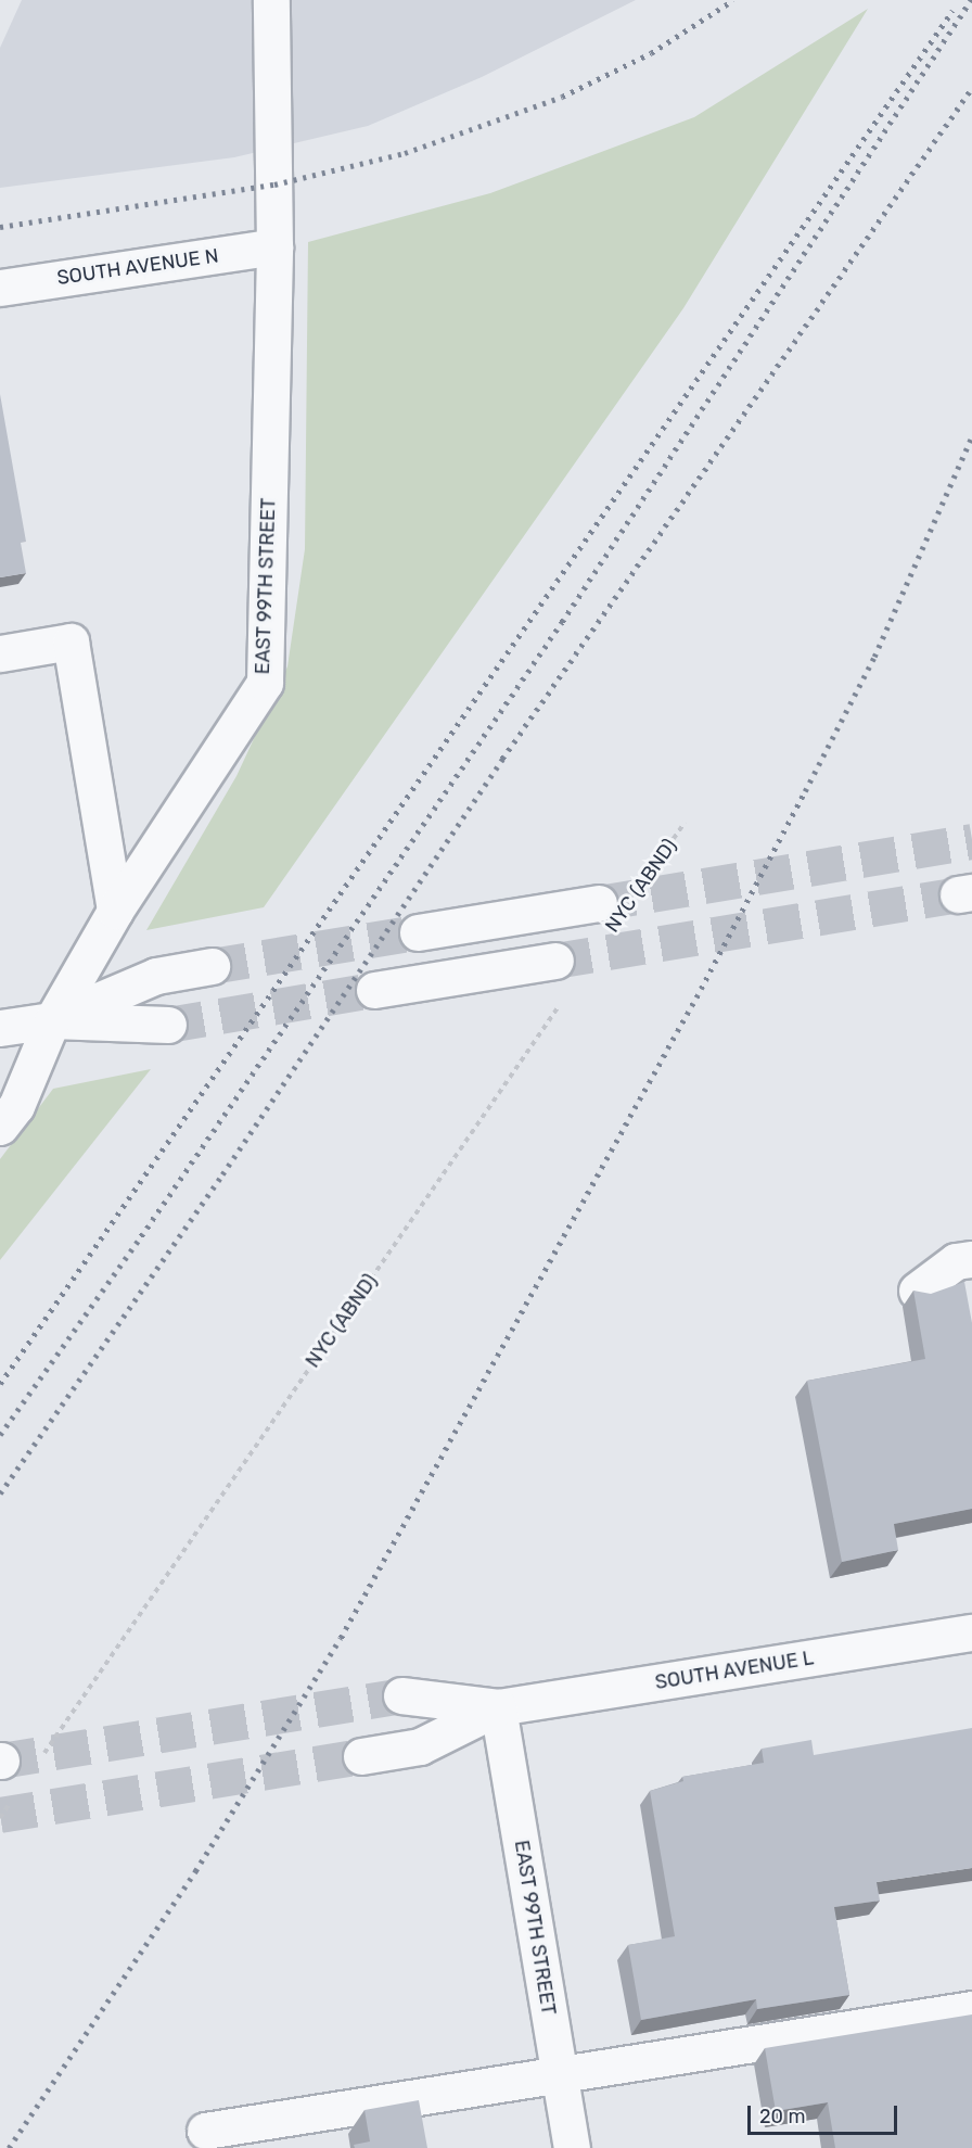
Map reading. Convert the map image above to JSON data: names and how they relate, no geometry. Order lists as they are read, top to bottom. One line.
{"streets":{"street":["SOUTH AVENUE N","EAST 99TH STREET","SOUTH AVENUE L"],"path":["NYC (ABND)"]},"crossings":[["SOUTH AVENUE N","EAST 99TH STREET"],["EAST 99TH STREET","SOUTH AVENUE L"]],"scale_bar":"20 m"}
